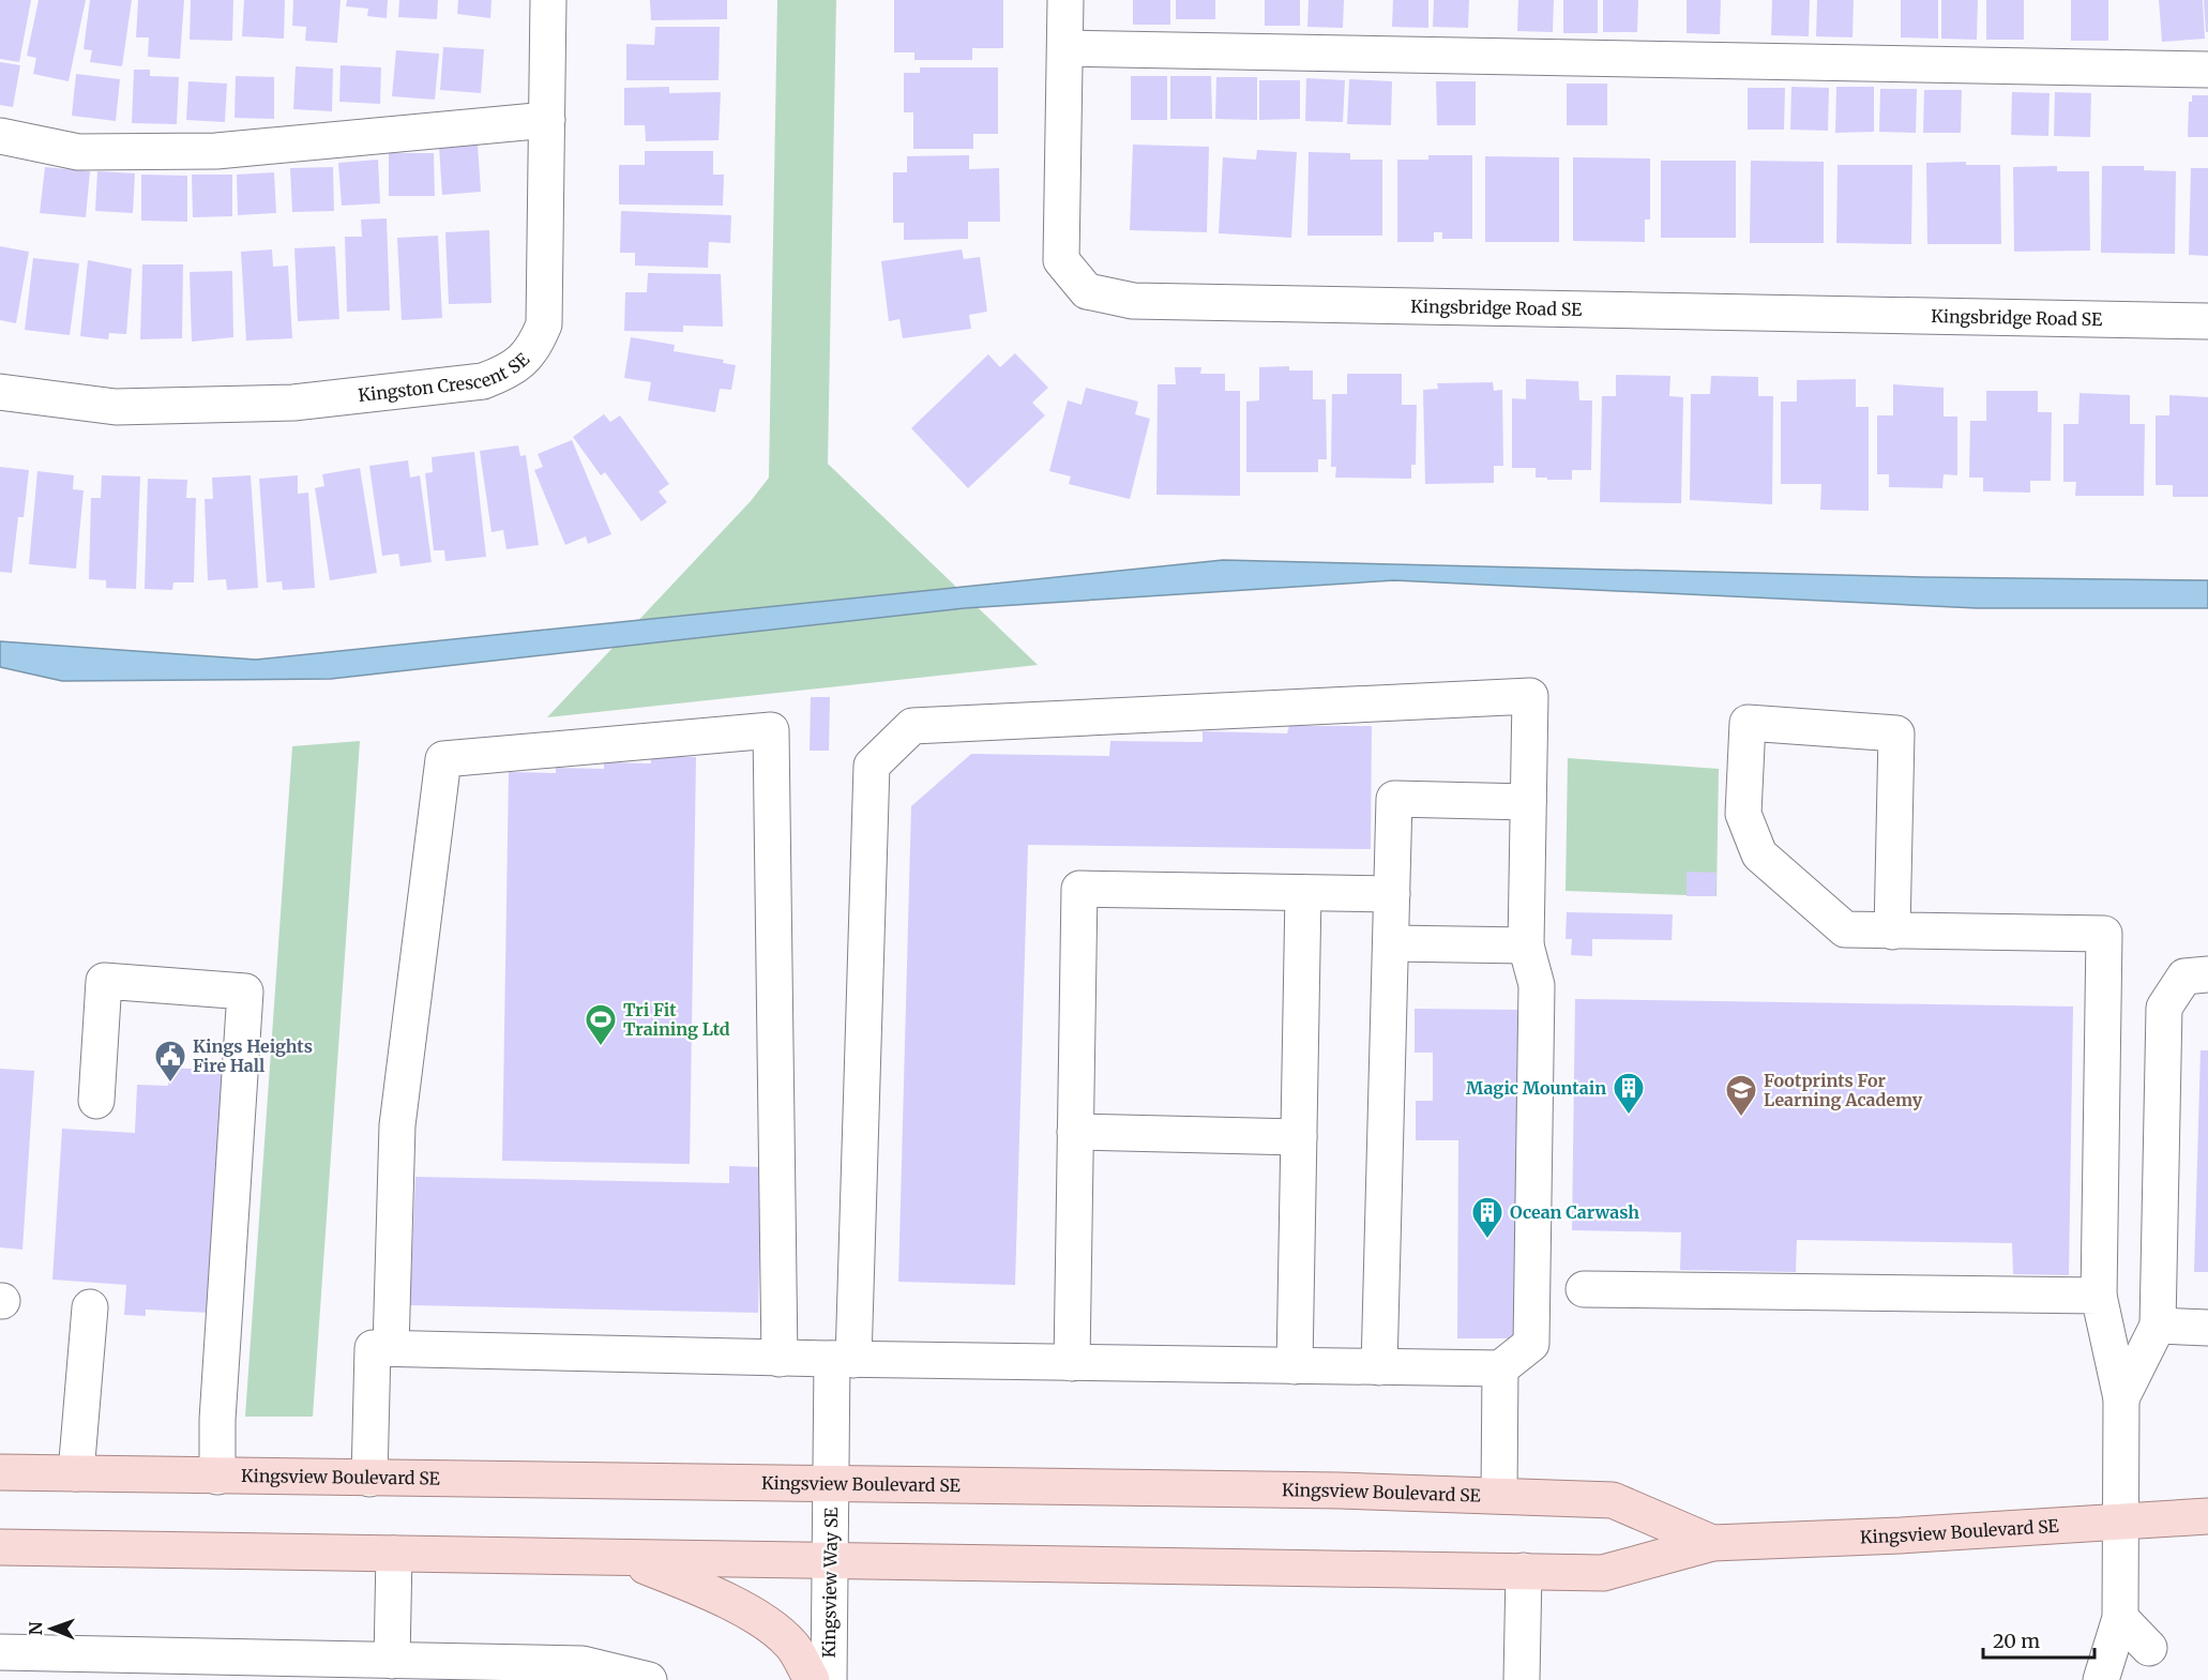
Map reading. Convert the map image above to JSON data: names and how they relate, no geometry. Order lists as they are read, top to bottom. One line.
{"streets":{"main road":["Kingsview Boulevard SE"],"street":["Kingsbridge Road SE","Kingston Crescent SE","Kingsview Way SE"]},"crossings":[["Kingsview Boulevard SE","Kingsview Way SE"]],"places":{"sports":["Tri Fit Training Ltd"],"public building":["Kings Heights Fire Hall"],"building":["Magic Mountain","Ocean Carwash"],"school or university":["Footprints For Learning Academy"]},"scale_bar":"20 m","north":"left"}
